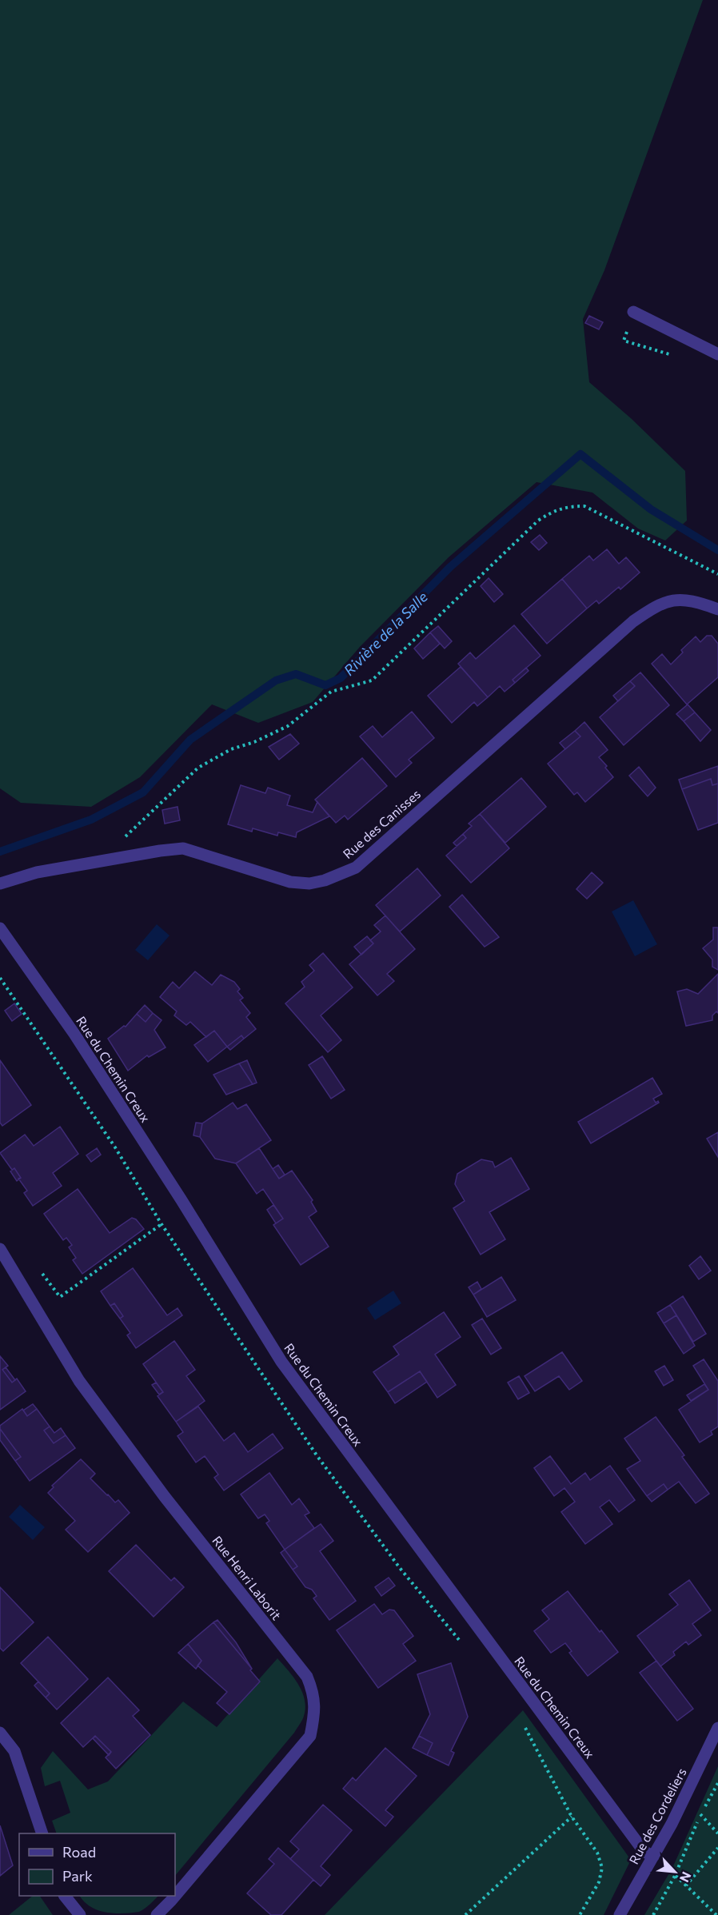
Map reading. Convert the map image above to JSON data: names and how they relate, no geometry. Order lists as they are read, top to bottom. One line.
{"streets":{"street":["Rue des Canisses","Rue du Chemin Creux","Rue Henri Laborit","Rue des Cordeliers"]},"crossings":[["Rue du Chemin Creux","Rue des Cordeliers"]],"water":["Rivière de la Salle"],"legend":["Road","Park"],"north":"bottom right"}
